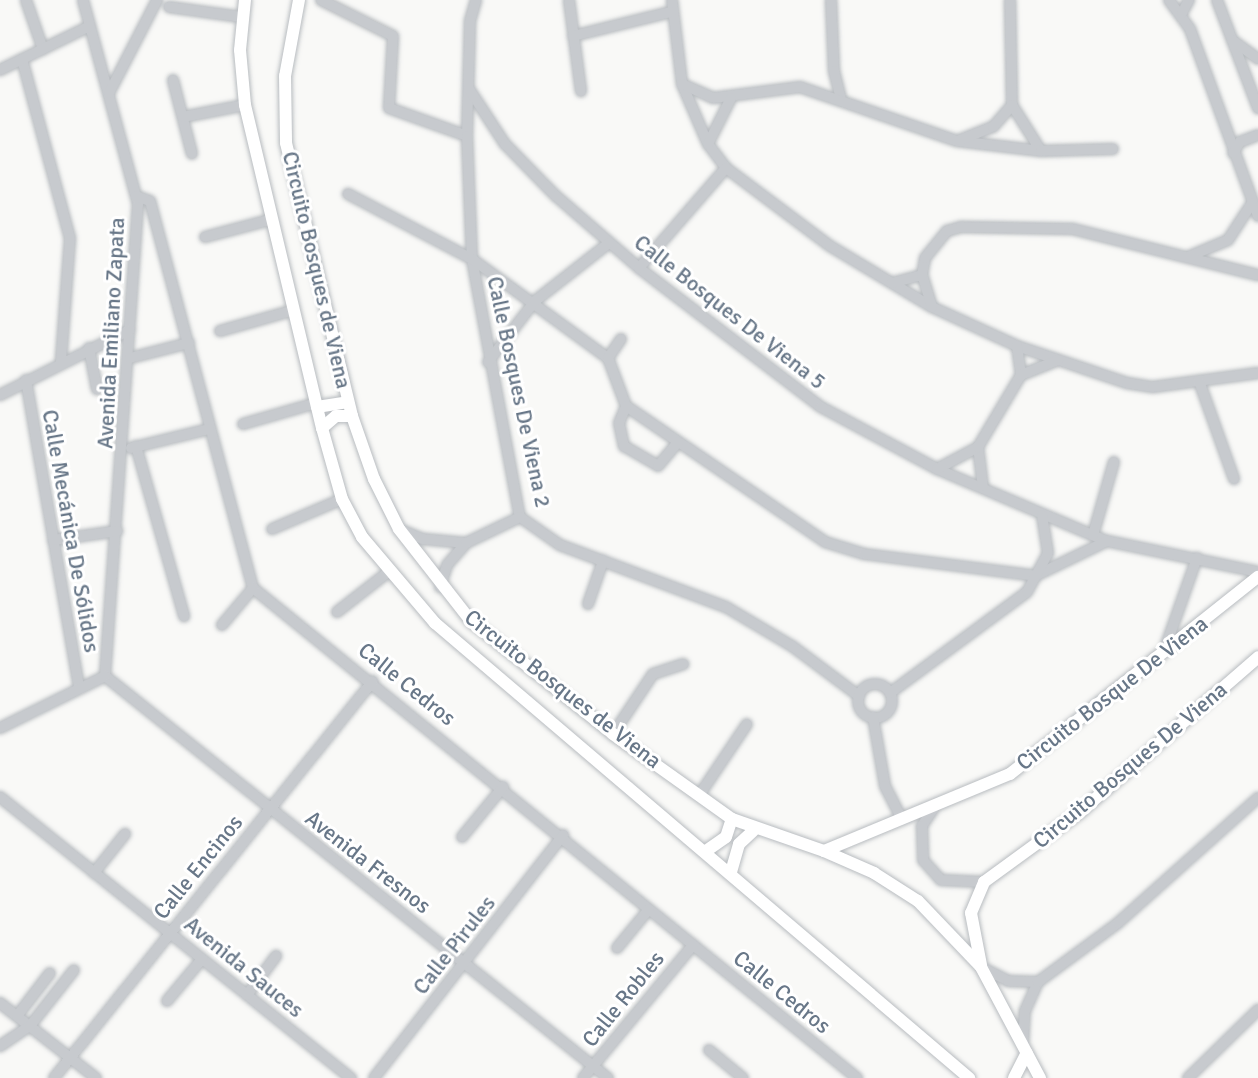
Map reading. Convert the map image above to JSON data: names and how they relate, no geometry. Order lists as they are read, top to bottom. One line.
{"streets":{"main road":["Circuito Bosques de Viena","Circuito Bosque De Viena","Circuito Bosques De Viena"],"street":["Calle Bosques De Viena 5","Avenida Emiliano Zapata","Calle Bosques De Viena 2","Calle Mecánica De Sólidos","Calle Cedros","Avenida Fresnos","Calle Encinos","Calle Pirules","Avenida Sauces","Calle Robles"]},"crossings":[["Circuito Bosques de Viena","Circuito Bosque De Viena"],["Calle Bosques De Viena 5","Calle Bosques De Viena 2"],["Avenida Emiliano Zapata","Avenida Fresnos"],["Calle Cedros","Calle Encinos"],["Calle Cedros","Calle Pirules"],["Calle Cedros","Calle Robles"],["Avenida Fresnos","Calle Encinos"],["Avenida Fresnos","Calle Pirules"],["Avenida Fresnos","Calle Robles"],["Calle Encinos","Avenida Sauces"]]}
